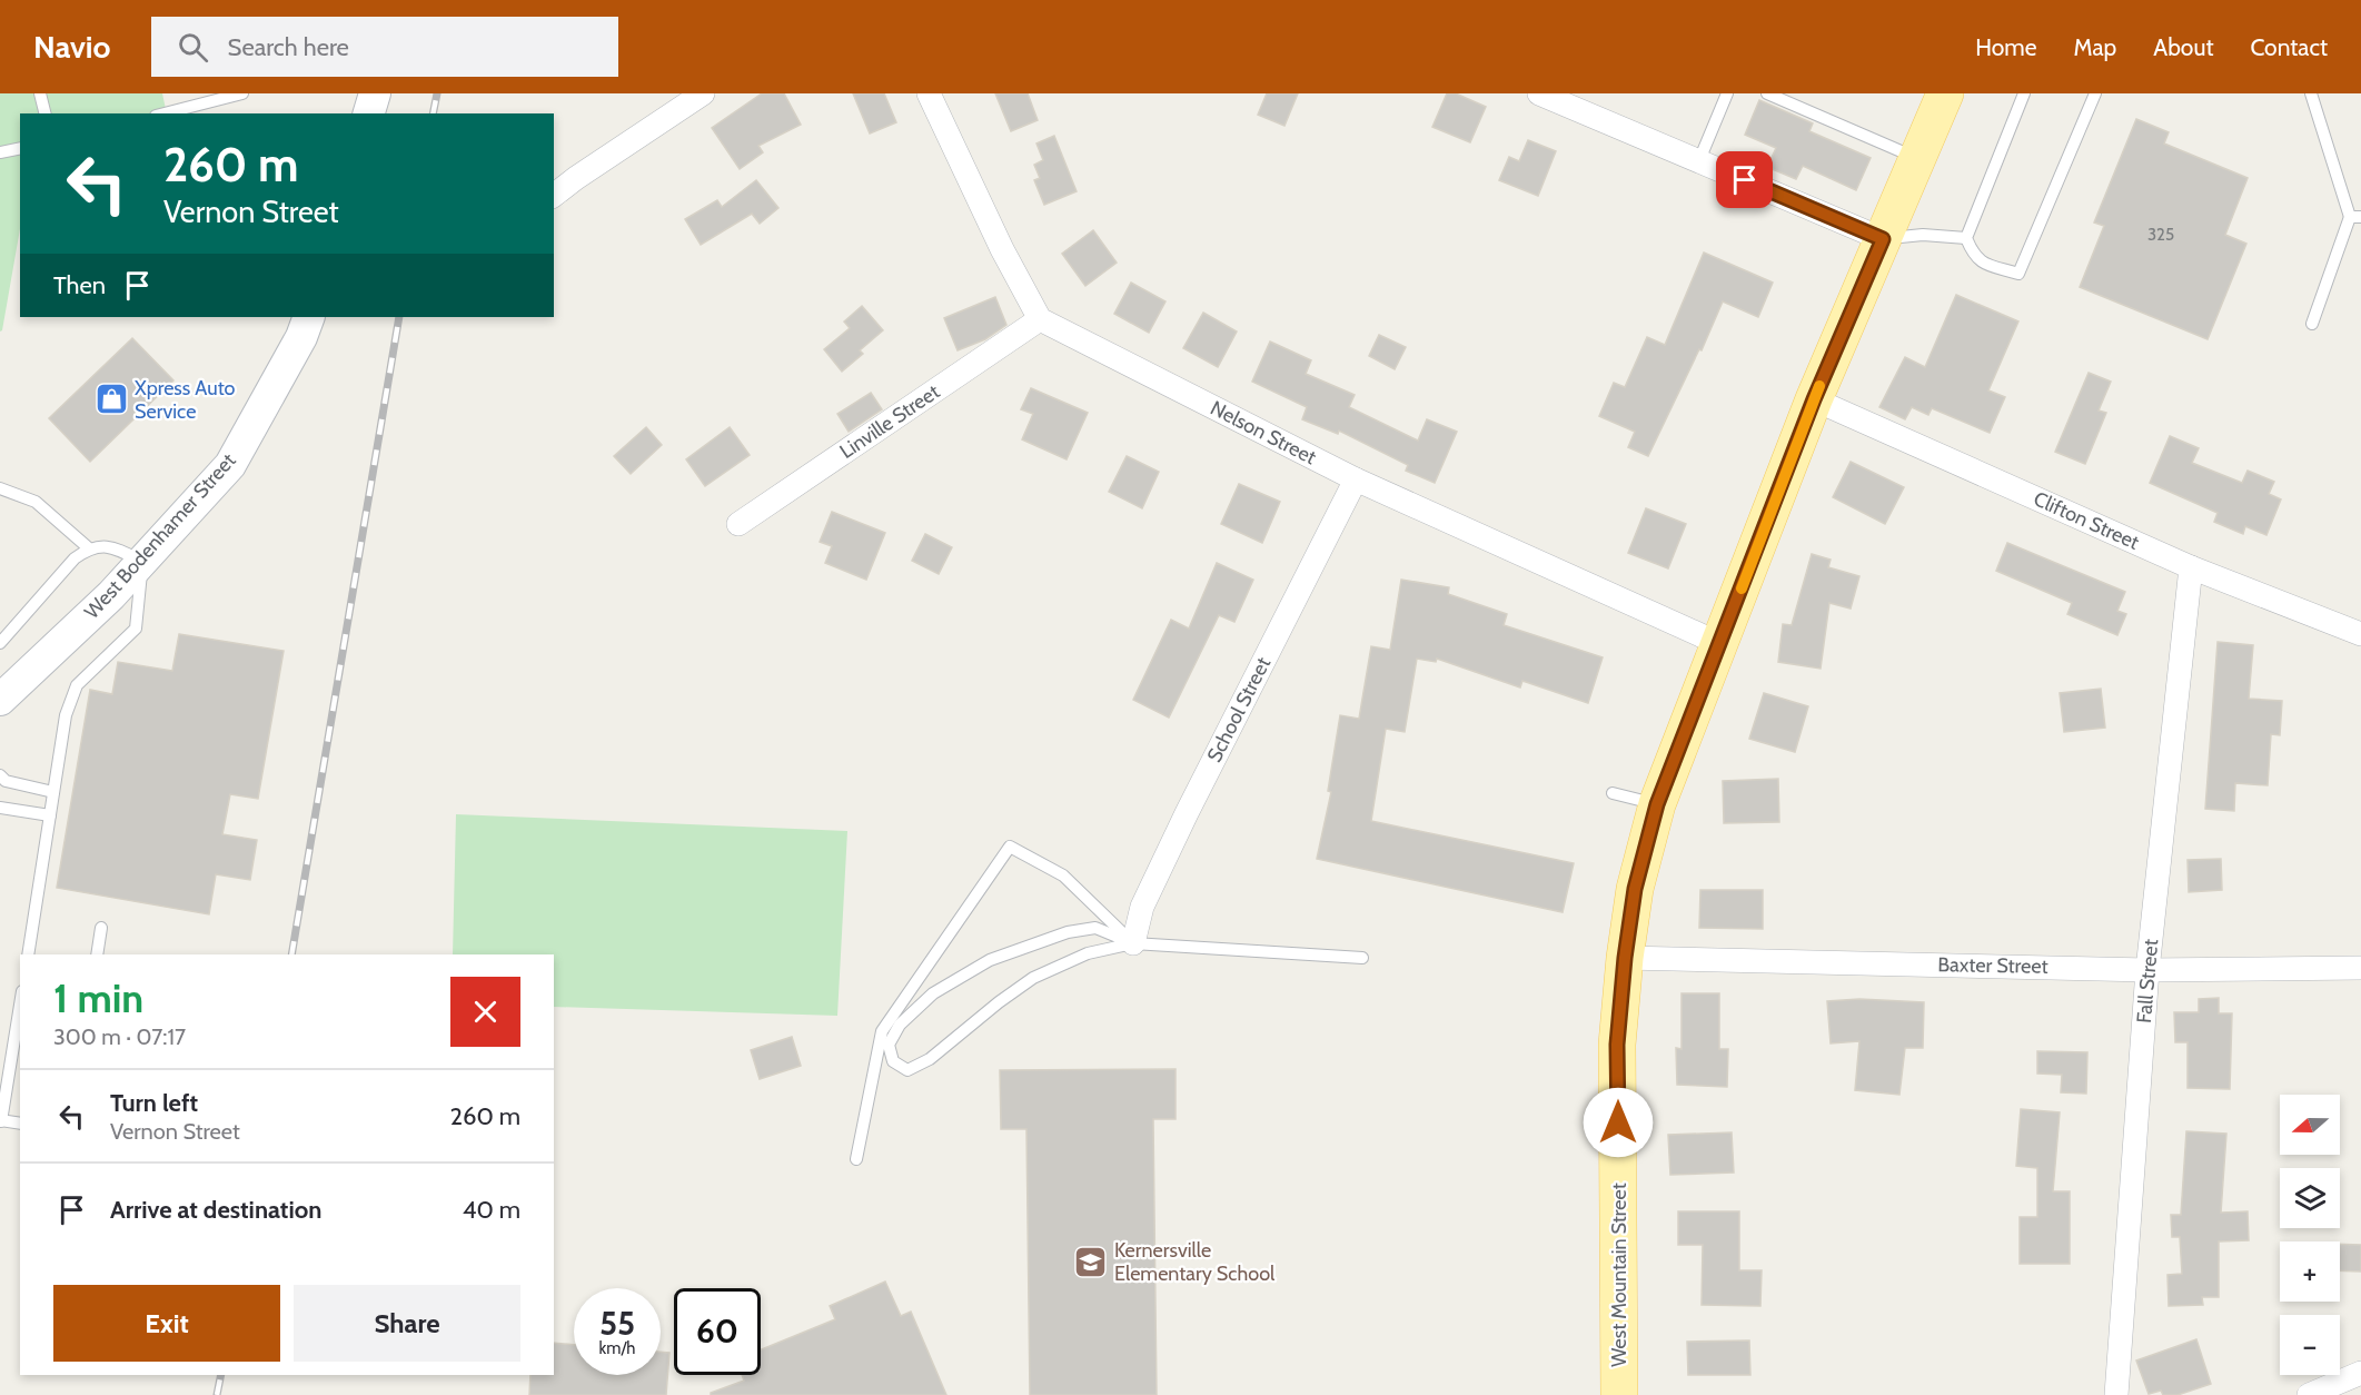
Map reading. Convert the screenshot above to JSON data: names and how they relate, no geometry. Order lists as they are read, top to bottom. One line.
{"streets":{"main road":["West Bodenhamer Street","West Mountain Street"],"street":["Linville Street","Nelson Street","Clifton Street","School Street","Baxter Street","Fall Street"]},"crossings":[["Linville Street","Nelson Street"],["Nelson Street","School Street"],["Nelson Street","West Mountain Street"],["Clifton Street","Fall Street"],["Clifton Street","West Mountain Street"],["Baxter Street","Fall Street"],["Baxter Street","West Mountain Street"]],"places":{"shop":["Xpress Auto Service"],"school or university":["Kernersville Elementary School"]},"house_numbers":["325"],"north":"left","page":{"header":"Navio","search":"Search here","nav":["Home","Map","About","Contact"],"turn":["260 m","Vernon Street"],"then":"Then","heading":["1 min","300 m · 07:17"],"list":[{"name":"Turn left","note":"Vernon Street","value":"260 m"},{"name":"Arrive at destination","value":"40 m"}],"map_buttons":["+","−"],"buttons":["Exit","Share"],"speed":"55 km/h","limit":"60"}}
